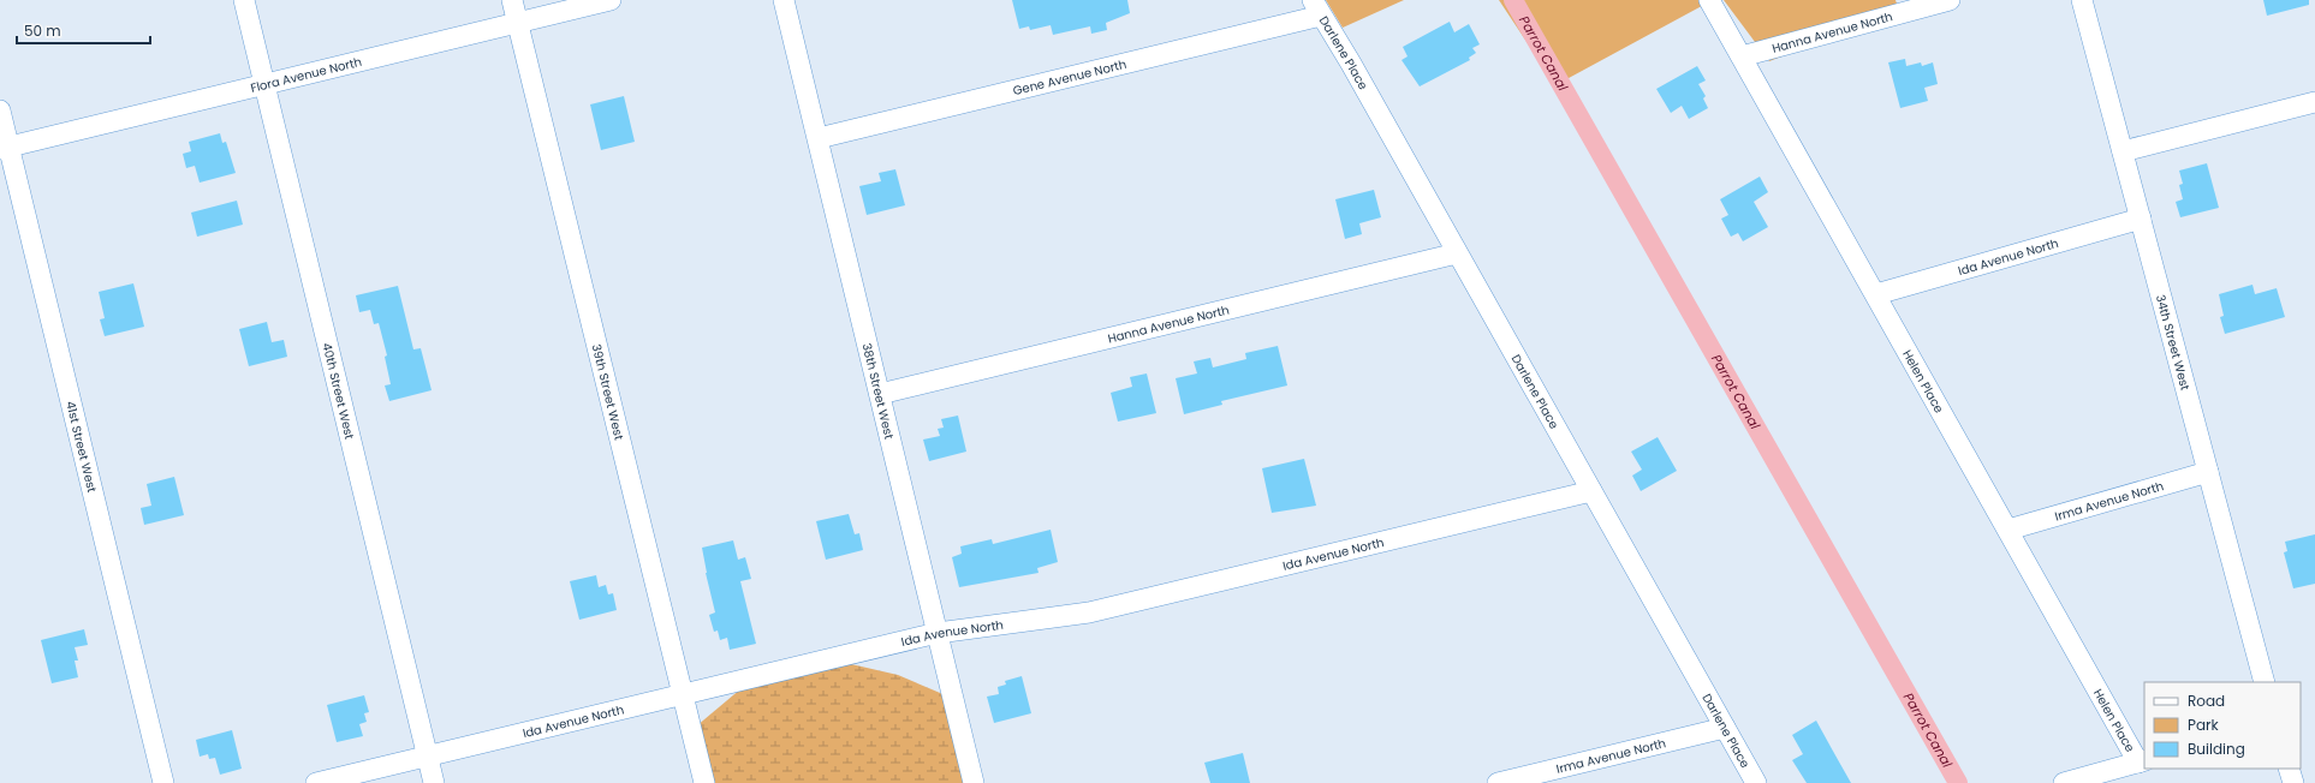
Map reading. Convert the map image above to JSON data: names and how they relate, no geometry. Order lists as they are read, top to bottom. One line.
{"streets":{"street":["Hanna Avenue North","Darlene Place","Flora Avenue North","Gene Avenue North","Ida Avenue North","34th Street West","Helen Place","40th Street West","39th Street West","38th Street West","41st Street West","Irma Avenue North"]},"crossings":[["Hanna Avenue North","Darlene Place"],["Hanna Avenue North","Helen Place"],["Hanna Avenue North","38th Street West"],["Darlene Place","Gene Avenue North"],["Darlene Place","Ida Avenue North"],["Darlene Place","Irma Avenue North"],["Flora Avenue North","40th Street West"],["Flora Avenue North","39th Street West"],["Flora Avenue North","41st Street West"],["Gene Avenue North","38th Street West"],["Ida Avenue North","34th Street West"],["Ida Avenue North","Helen Place"],["Ida Avenue North","40th Street West"],["Ida Avenue North","39th Street West"],["Ida Avenue North","38th Street West"],["34th Street West","Irma Avenue North"],["Helen Place","Irma Avenue North"]],"water":["Parrot Canal"],"legend":["Road","Park","Building"],"scale_bar":"50 m"}
